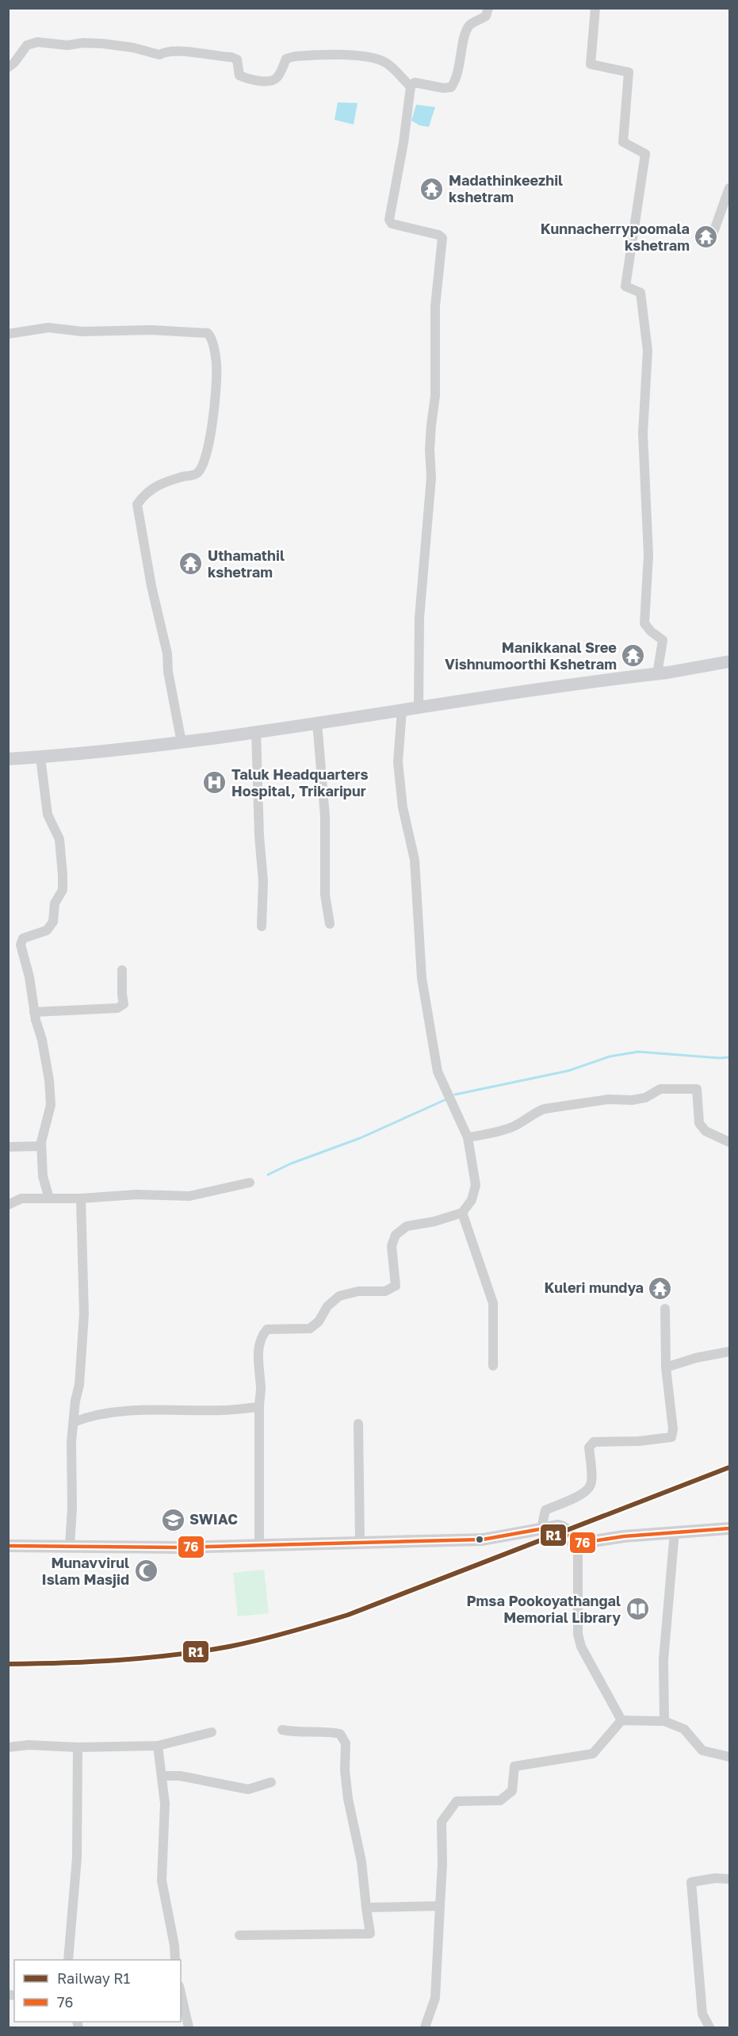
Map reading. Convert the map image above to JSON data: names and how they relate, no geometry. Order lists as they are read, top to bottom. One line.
{"places":{"temple":["Madathinkeezhil kshetram","Kunnacherrypoomala kshetram","Uthamathil kshetram","Manikkanal Sree Vishnumoorthi Kshetram","Kuleri mundya"],"hospital":["Taluk Headquarters Hospital, Trikaripur"],"school or university":["SWIAC"],"mosque":["Munavvirul Islam Masjid"],"library":["Pmsa Pookoyathangal Memorial Library"]},"lines":["rail line R1","transit line 76"],"legend":["Railway R1","76"]}
